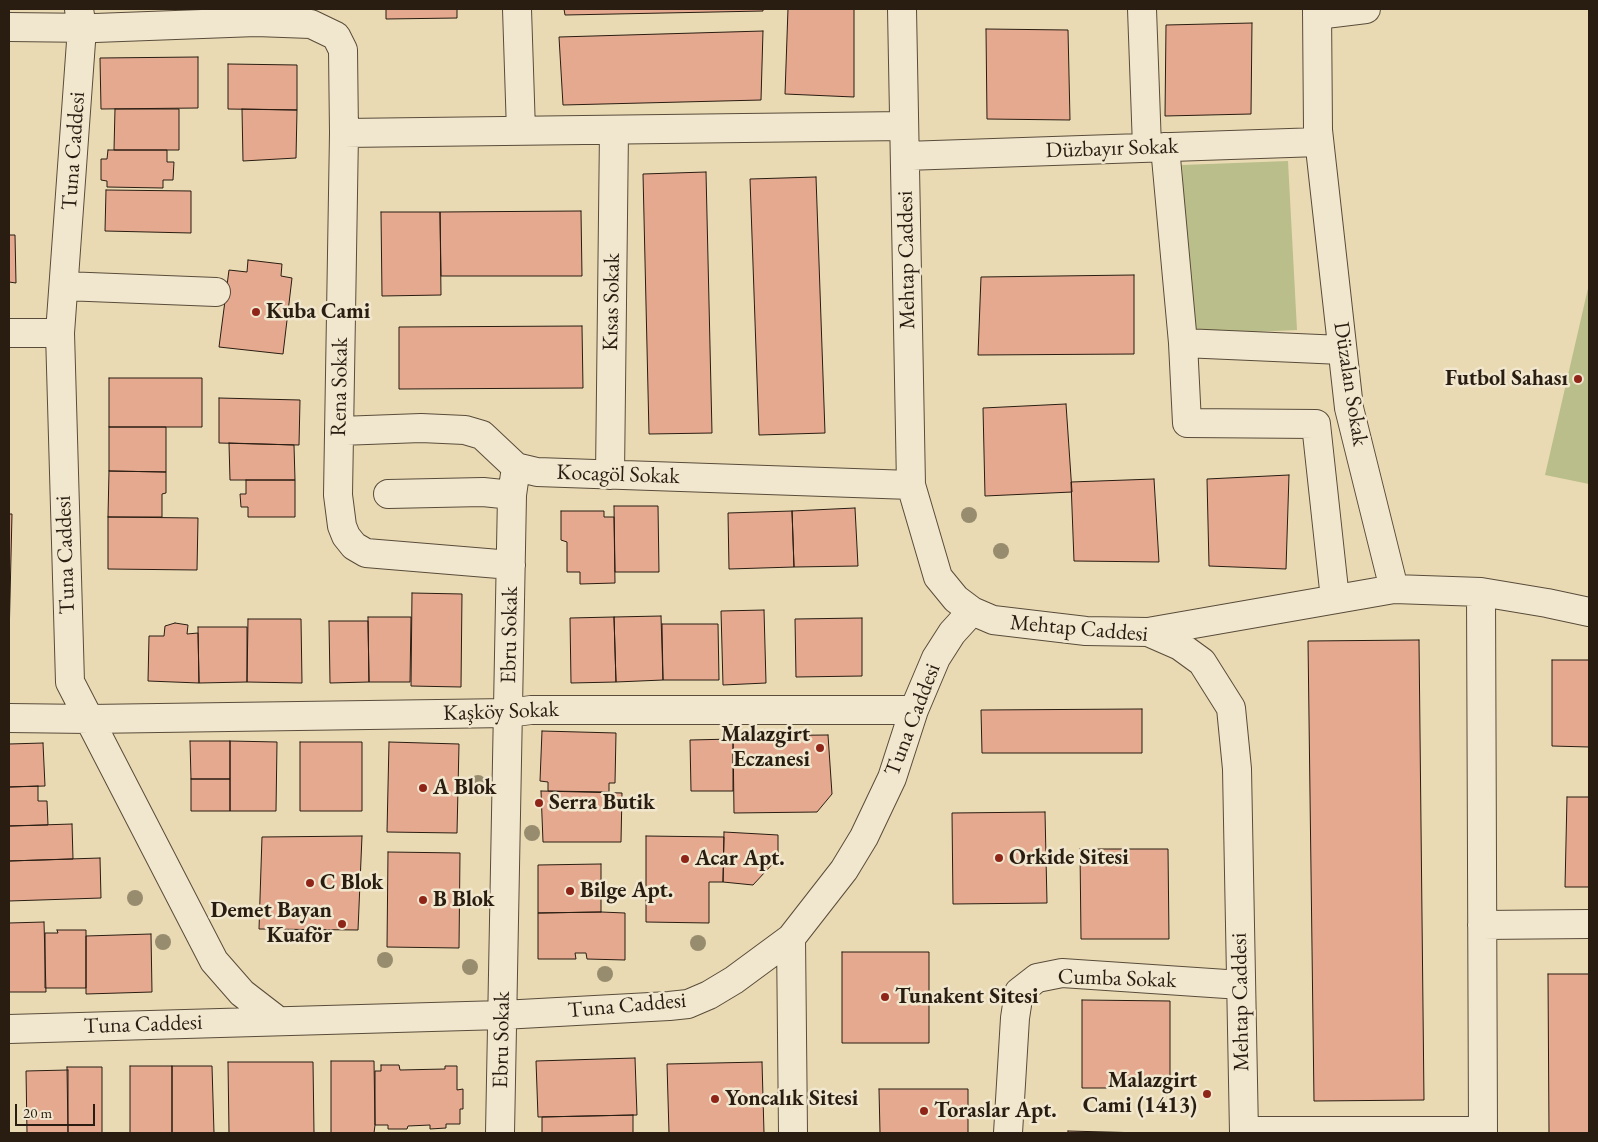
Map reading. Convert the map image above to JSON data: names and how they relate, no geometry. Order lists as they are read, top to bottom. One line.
{"streets":{"street":["Düzbayır Sokak","Tuna Caddesi","Mehtap Caddesi","Kısas Sokak","Düzalan Sokak","Rena Sokak","Kocagöl Sokak","Ebru Sokak","Kaşköy Sokak","Cumba Sokak"]},"crossings":[["Düzbayır Sokak","Mehtap Caddesi"],["Düzbayır Sokak","Düzalan Sokak"],["Tuna Caddesi","Mehtap Caddesi"],["Tuna Caddesi","Ebru Sokak"],["Tuna Caddesi","Kaşköy Sokak"],["Mehtap Caddesi","Kocagöl Sokak"],["Mehtap Caddesi","Cumba Sokak"],["Kısas Sokak","Kocagöl Sokak"],["Rena Sokak","Ebru Sokak"],["Kocagöl Sokak","Ebru Sokak"],["Ebru Sokak","Kaşköy Sokak"]],"places":["Kuba Cami","Futbol Sahası","Malazgirt Eczanesi","A Blok","Serra Butik","Orkide Sitesi","Acar Apt.","C Blok","Bilge Apt.","B Blok","Demet Bayan Kuaför","Tunakent Sitesi","Malazgirt Cami (1413)","Yoncalık Sitesi","Toraslar Apt."],"scale_bar":"20 m"}
